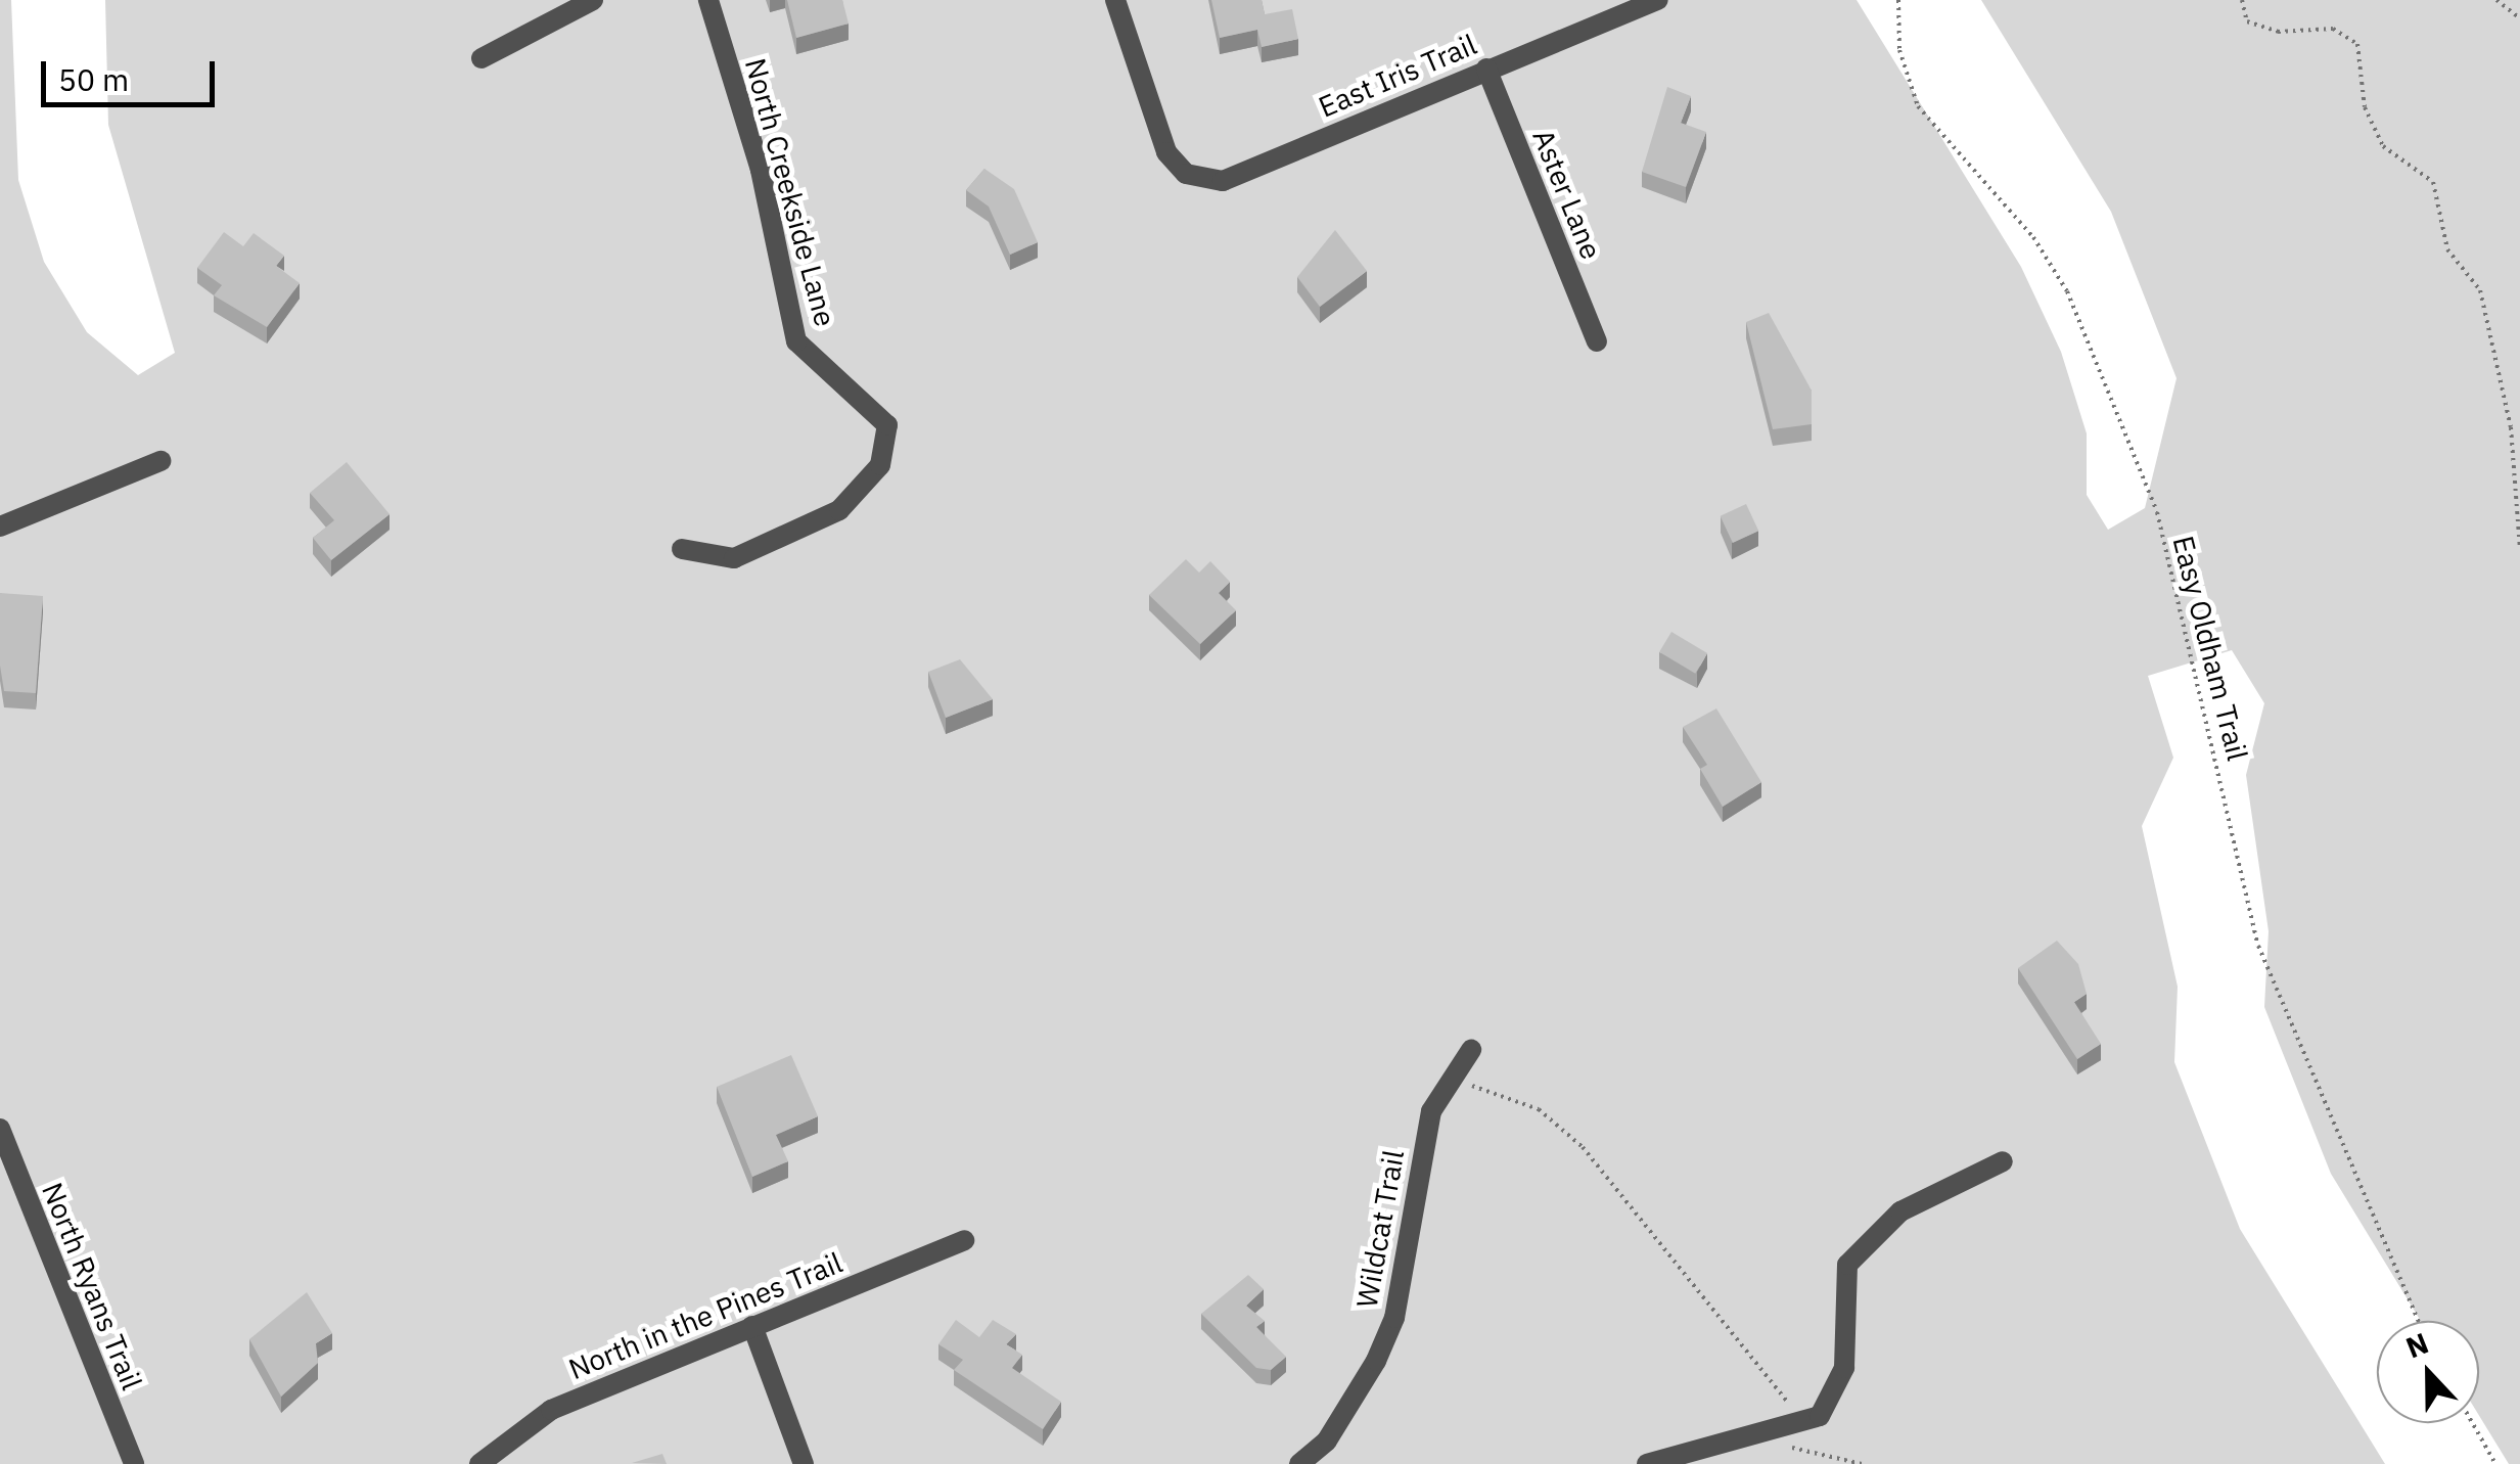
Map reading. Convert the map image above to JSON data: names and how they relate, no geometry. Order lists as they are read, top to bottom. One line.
{"streets":{"street":["East Iris Trail","North Creekside Lane","Aster Lane","Wildcat Trail","North Ryans Trail","North in the Pines Trail"],"path":["Easy Oldham Trail"]},"crossings":[["East Iris Trail","Aster Lane"]],"scale_bar":"50 m","north":"top"}
